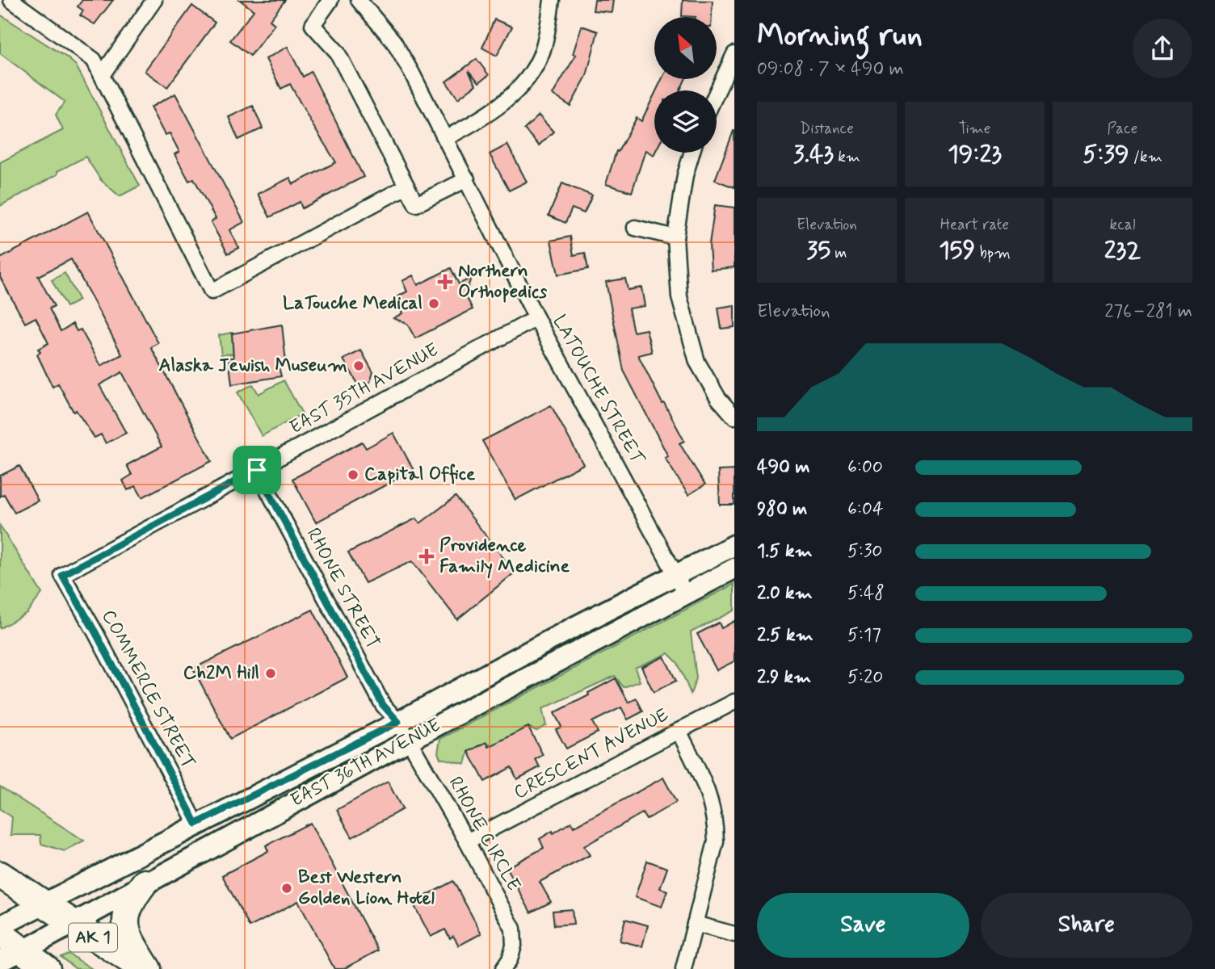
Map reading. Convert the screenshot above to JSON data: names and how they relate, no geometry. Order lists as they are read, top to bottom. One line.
{"streets":{"highway":["AK 1"],"main road":["EAST 36TH AVENUE"],"street":["EAST 35TH AVENUE","LATOUCHE STREET","RHONE STREET","COMMERCE STREET","CRESCENT AVENUE","RHONE CIRCLE"]},"crossings":[["EAST 35TH AVENUE","LATOUCHE STREET"],["EAST 35TH AVENUE","RHONE STREET"],["EAST 35TH AVENUE","COMMERCE STREET"],["LATOUCHE STREET","EAST 36TH AVENUE"],["RHONE STREET","EAST 36TH AVENUE"],["RHONE STREET","RHONE CIRCLE"],["COMMERCE STREET","EAST 36TH AVENUE"],["CRESCENT AVENUE","RHONE CIRCLE"],["EAST 36TH AVENUE","RHONE CIRCLE"],["EAST 36TH AVENUE","AK 1"]],"places":{"health":["Northern Orthopedics","Providence Family Medicine"],"other":["LaTouche Medical","Alaska Jewish Museum","Capital Office","Ch2M Hill","Best Western Golden Lion Hotel"]},"north":"top left","page":{"heading":["Morning run","09:08 · 7 × 490 m"],"stats":[["Distance","3.43 km"],["Time","19:23"],["Pace","5:39 /km"],["Elevation","35 m"],["Heart rate","159 bpm"],["kcal","232"]],"chart":["Elevation","276–281 m"],"list":[{"name":"490 m","note":"6:00"},{"name":"980 m","note":"6:04"},{"name":"1.5 km","note":"5:30"},{"name":"2.0 km","note":"5:48"},{"name":"2.5 km","note":"5:17"},{"name":"2.9 km","note":"5:20"}],"buttons":["Save","Share"]}}
